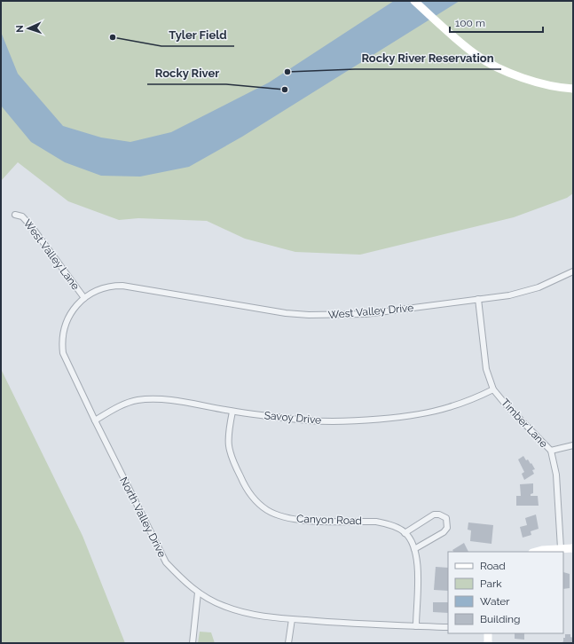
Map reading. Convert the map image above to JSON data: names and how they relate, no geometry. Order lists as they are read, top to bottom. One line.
{"streets":{"street":["West Valley Lane","West Valley Drive","Savoy Drive","Timber Lane","North Valley Drive","Canyon Road"]},"crossings":[["West Valley Lane","West Valley Drive"],["West Valley Lane","North Valley Drive"],["West Valley Drive","Timber Lane"],["West Valley Drive","North Valley Drive"],["Savoy Drive","Timber Lane"],["Savoy Drive","North Valley Drive"],["Savoy Drive","Canyon Road"]],"places":["Tyler Field","Rocky River Reservation","Rocky River"],"legend":["Road","Park","Water","Building"],"scale_bar":"100 m","north":"left"}
